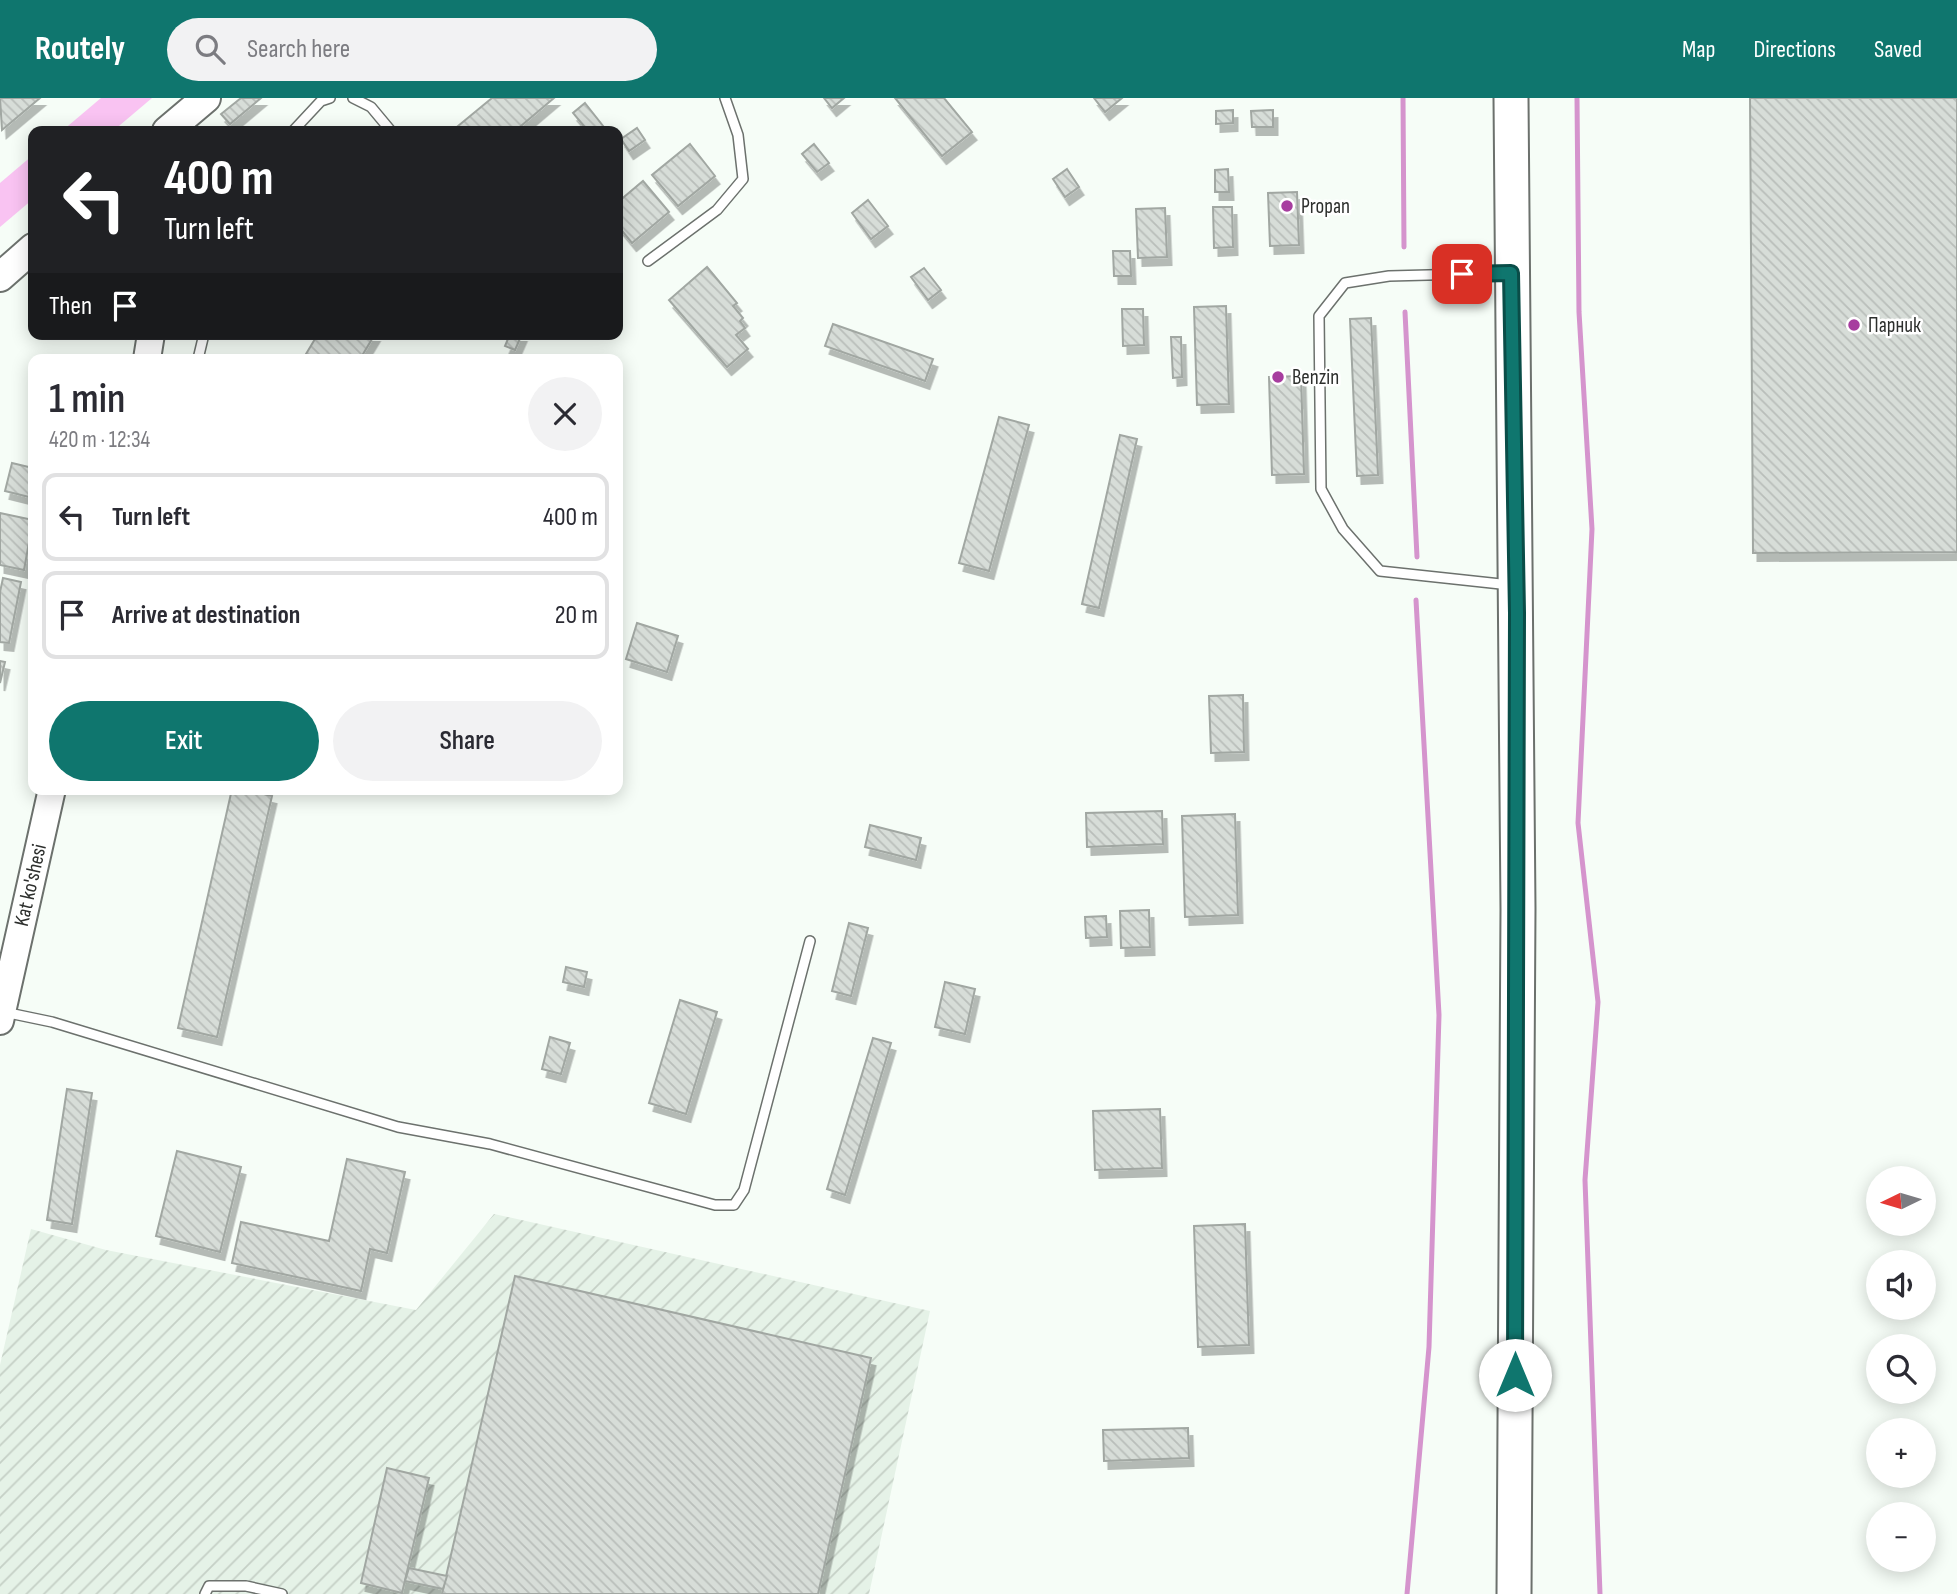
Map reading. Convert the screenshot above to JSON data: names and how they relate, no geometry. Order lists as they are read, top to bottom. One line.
{"streets":{"street":["Kat ko'shesi"]},"places":["Propan","Парник","Benzin"],"north":"left","page":{"header":"Routely","search":"Search here","nav":["Map","Directions","Saved"],"turn":["400 m","Turn left"],"then":"Then","heading":["1 min","420 m · 12:34"],"list":[{"name":"Turn left","value":"400 m"},{"name":"Arrive at destination","value":"20 m"}],"buttons":["Exit","Share"],"map_buttons":["+","−"]}}
